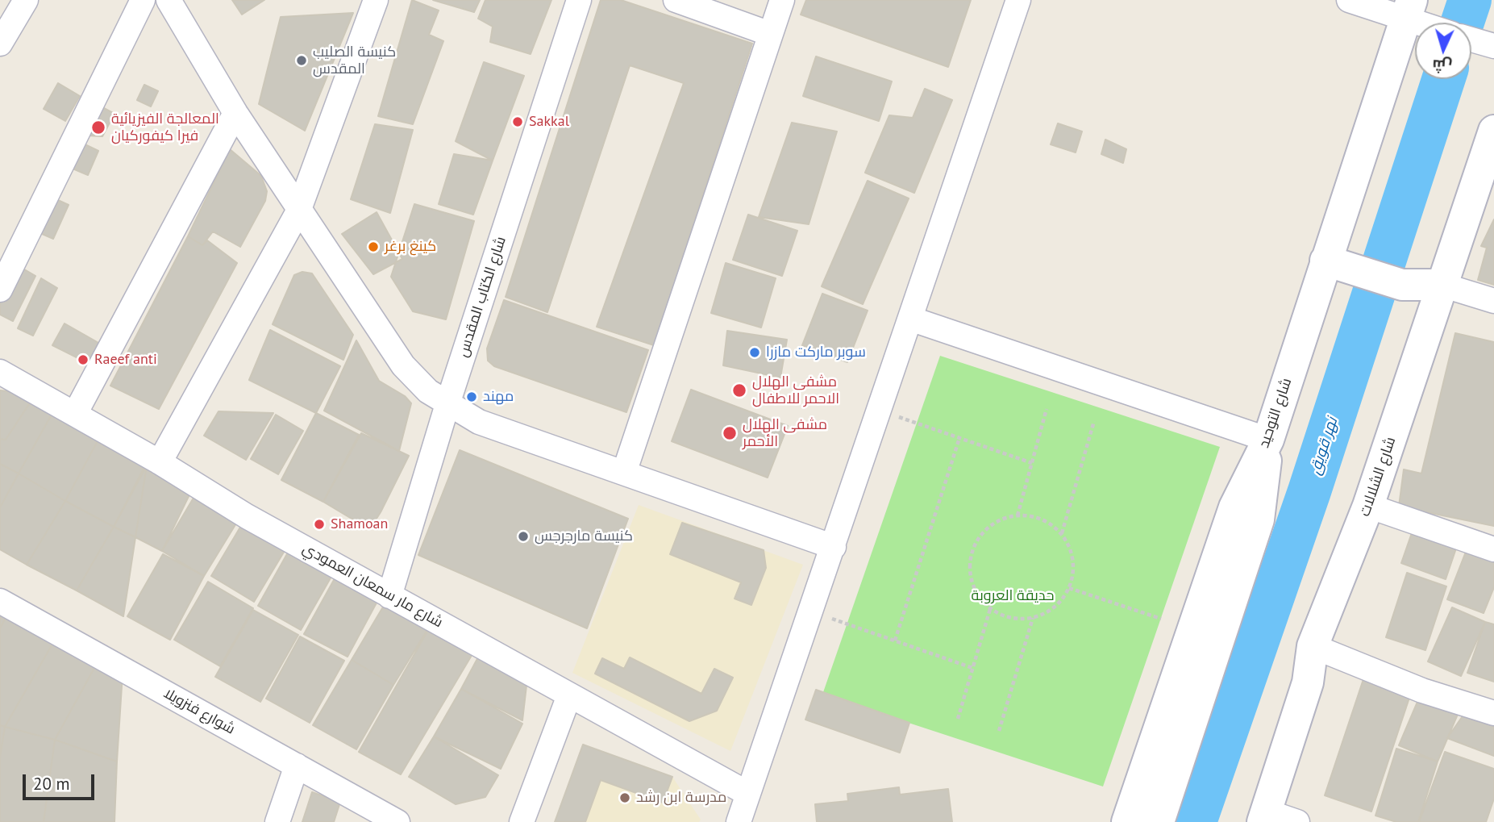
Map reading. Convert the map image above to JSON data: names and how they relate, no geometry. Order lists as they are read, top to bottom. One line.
{"streets":{"main road":["شارع التوحيد","شارع الشلالات"],"street":["شارع الكتاب المقدس","شارع مار سمعان العمودي","شوارع فنزويلا"]},"crossings":[["شارع الكتاب المقدس","شارع مار سمعان العمودي"]],"water":["نهر قويق"],"parks":["حديقة العروبة"],"places":["كنيسة الصليب المقدس","Sakkal","المعالجة الفيزيائية فيرا كيفوركيان","كينغ برغر","سوبر ماركت مازرا","Raeef anti","مشفى الهلال الاحمر للاطفال","مهند","مشفى الهلال الأحمر","Shamoan","كنيسة مارجرجس","مدرسة ابن رشد"],"scale_bar":"20 m","north":"bottom"}
